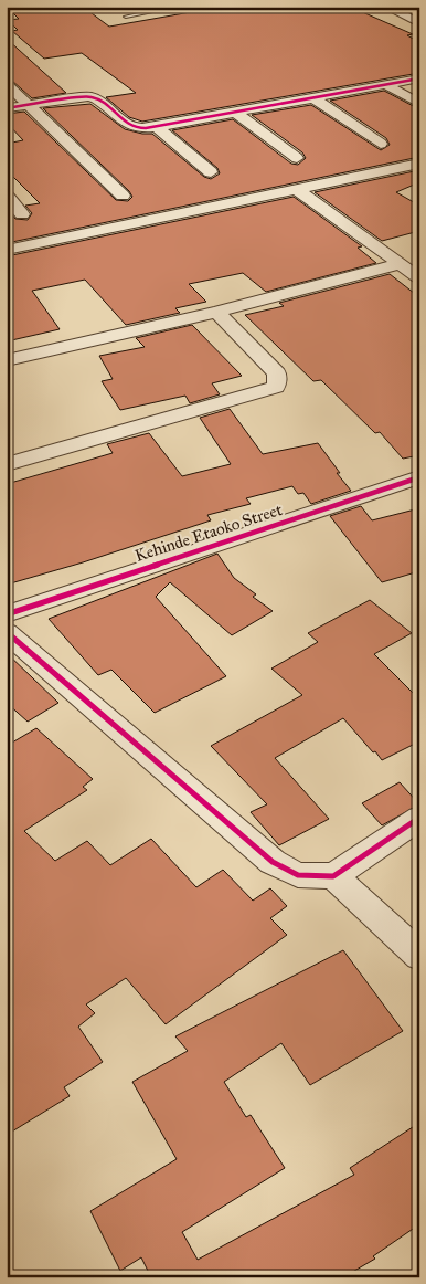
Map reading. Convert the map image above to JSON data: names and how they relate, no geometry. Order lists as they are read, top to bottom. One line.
{"streets":{"street":["Kehinde Etaoko Street"]}}
